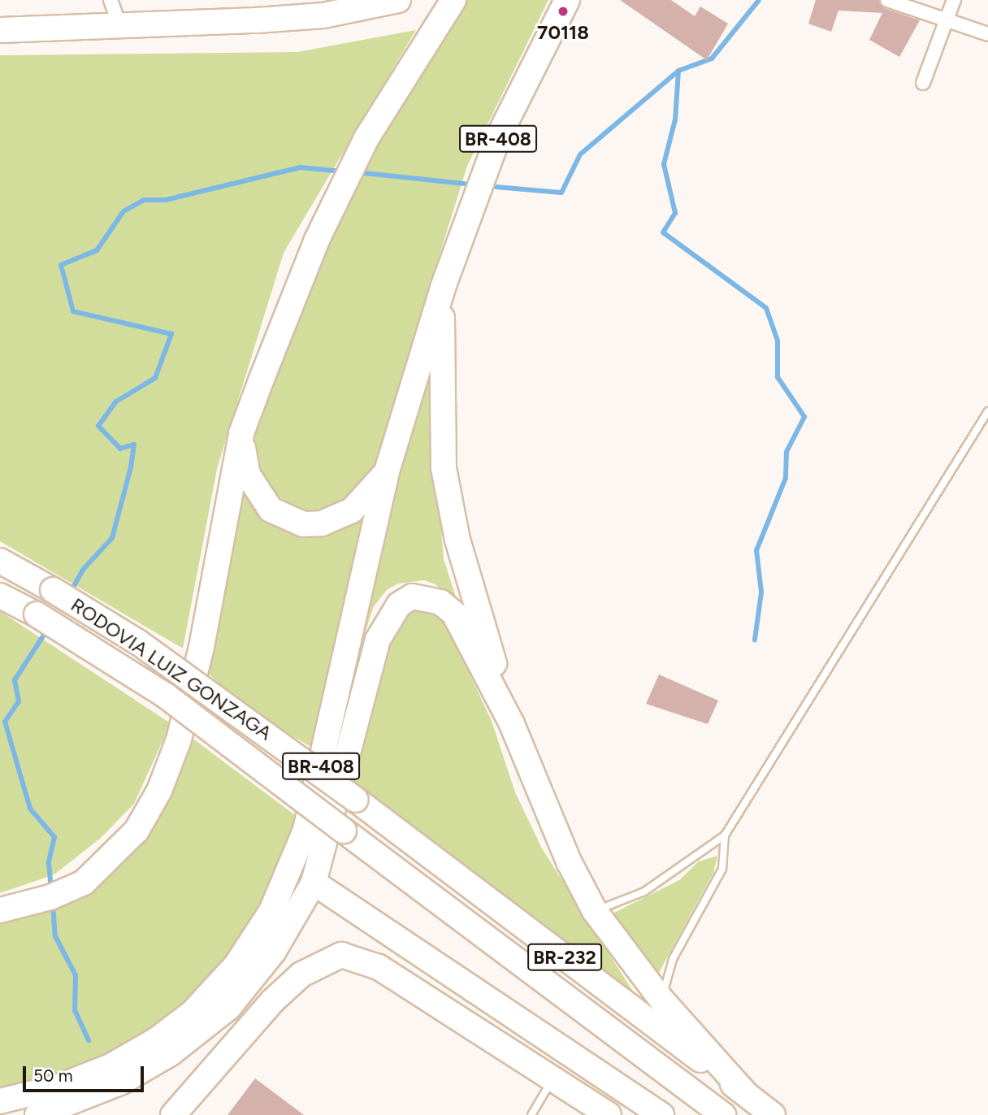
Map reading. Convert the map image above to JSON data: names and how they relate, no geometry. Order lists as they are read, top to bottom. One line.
{"streets":{"highway":["BR-408","RODOVIA LUIZ GONZAGA","BR-232"]},"places":["70118"],"scale_bar":"50 m"}
